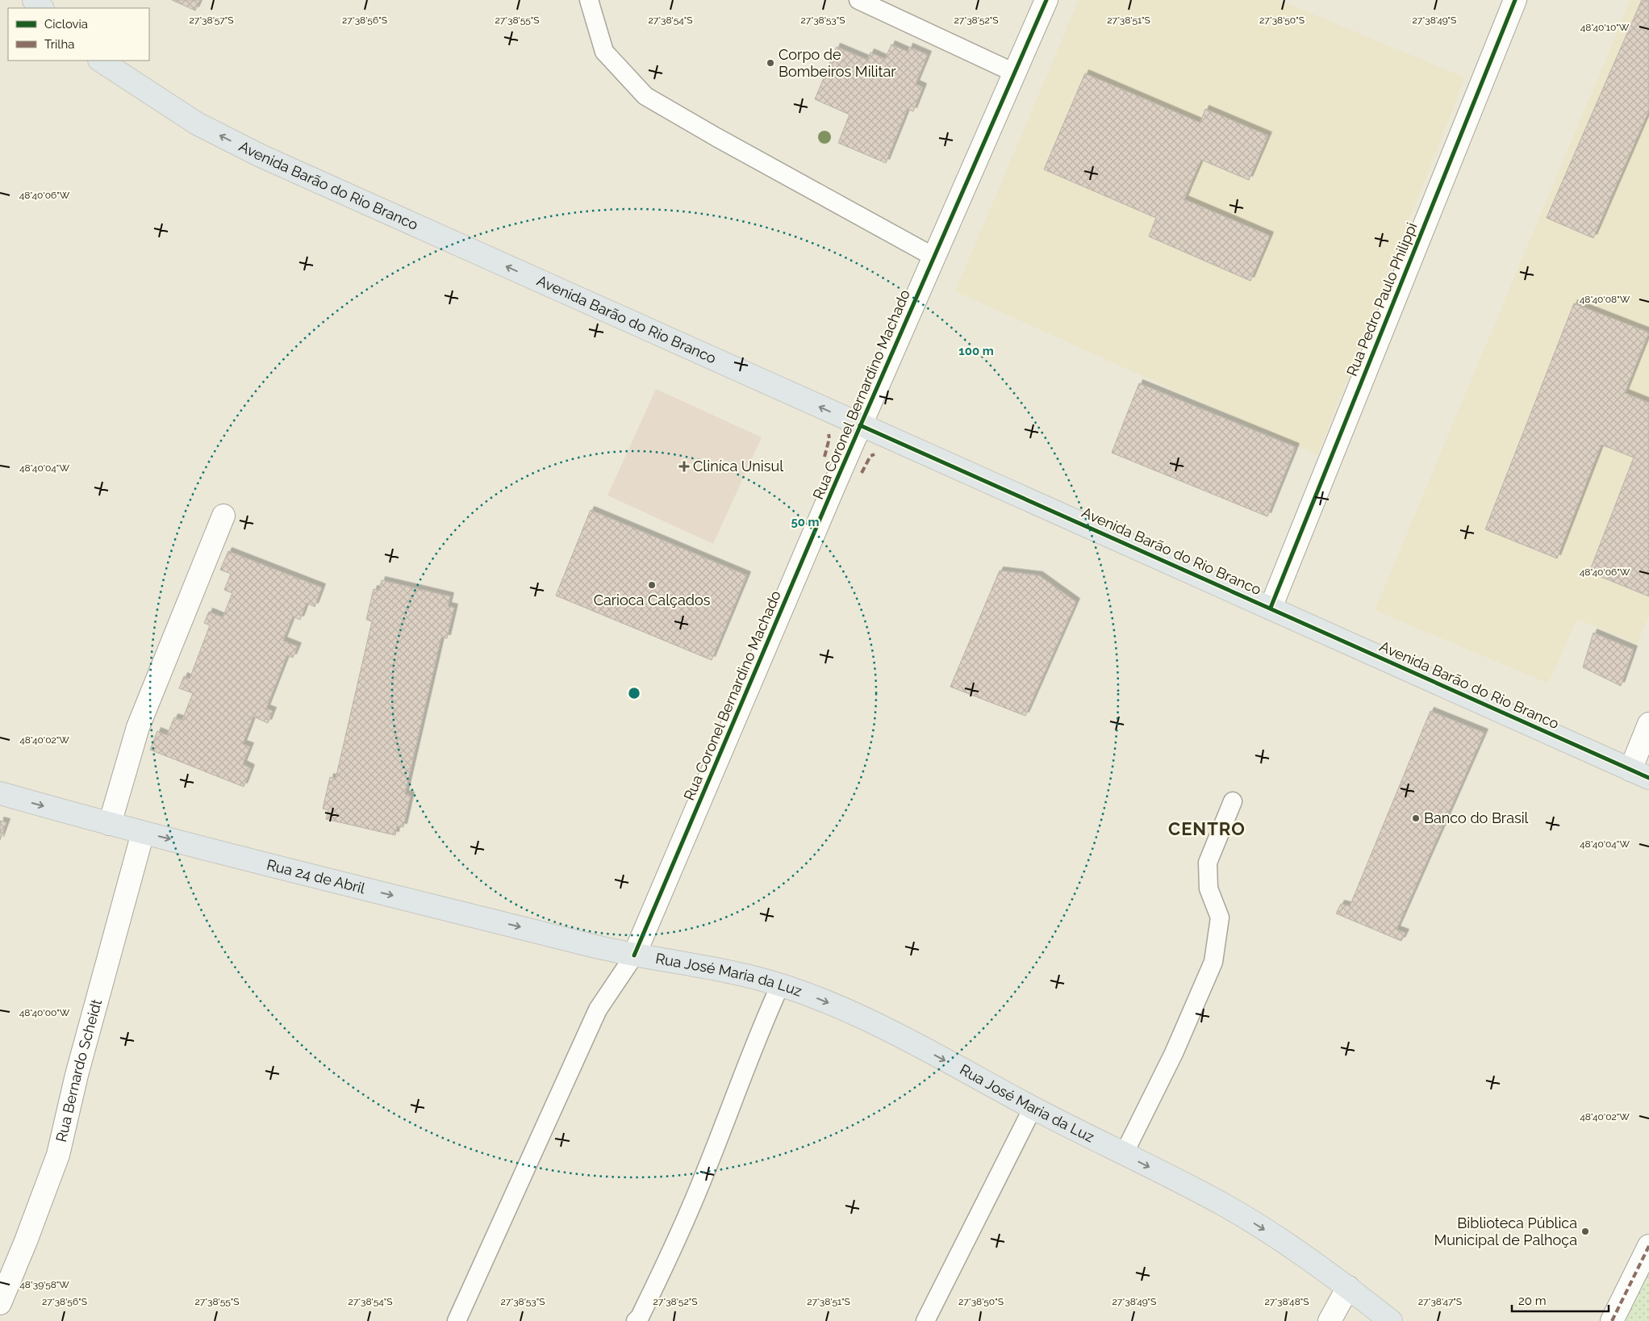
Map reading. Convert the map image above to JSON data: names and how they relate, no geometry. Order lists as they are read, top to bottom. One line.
{"streets":{"main road":["Avenida Barão do Rio Branco","Rua 24 de Abril","Rua José Maria da Luz"],"street":["Rua Pedro Paulo Philippi","Rua Coronel Bernardino Machado","Rua Bernardo Scheidt"]},"crossings":[["Avenida Barão do Rio Branco","Rua Pedro Paulo Philippi"],["Avenida Barão do Rio Branco","Rua Coronel Bernardino Machado"],["Rua Coronel Bernardino Machado","Rua 24 de Abril"],["Rua Coronel Bernardino Machado","Rua José Maria da Luz"],["Rua 24 de Abril","Rua José Maria da Luz"],["Rua 24 de Abril","Rua Bernardo Scheidt"]],"one_way":["Avenida Barão do Rio Branco","Rua 24 de Abril","Rua José Maria da Luz"],"districts":["CENTRO"],"places":{"other":["Corpo de Bombeiros Militar","Carioca Calçados","Banco do Brasil","Biblioteca Pública Municipal de Palhoça"],"health":["Cliníca Unisul"]},"legend":["Ciclovia","Trilha"],"scale_bar":"20 m","coordinates":["27°38'57\"S","27°38'56\"S","27°38'55\"S","27°38'54\"S","27°38'53\"S","27°38'52\"S","27°38'51\"S","27°38'50\"S","27°38'49\"S","48°40'10\"W","48°40'06\"W","48°40'08\"W","48°40'04\"W","48°40'02\"W","48°40'00\"W","48°39'58\"W","27°38'48\"S","27°38'47\"S"],"rings":["100 m","50 m"]}
